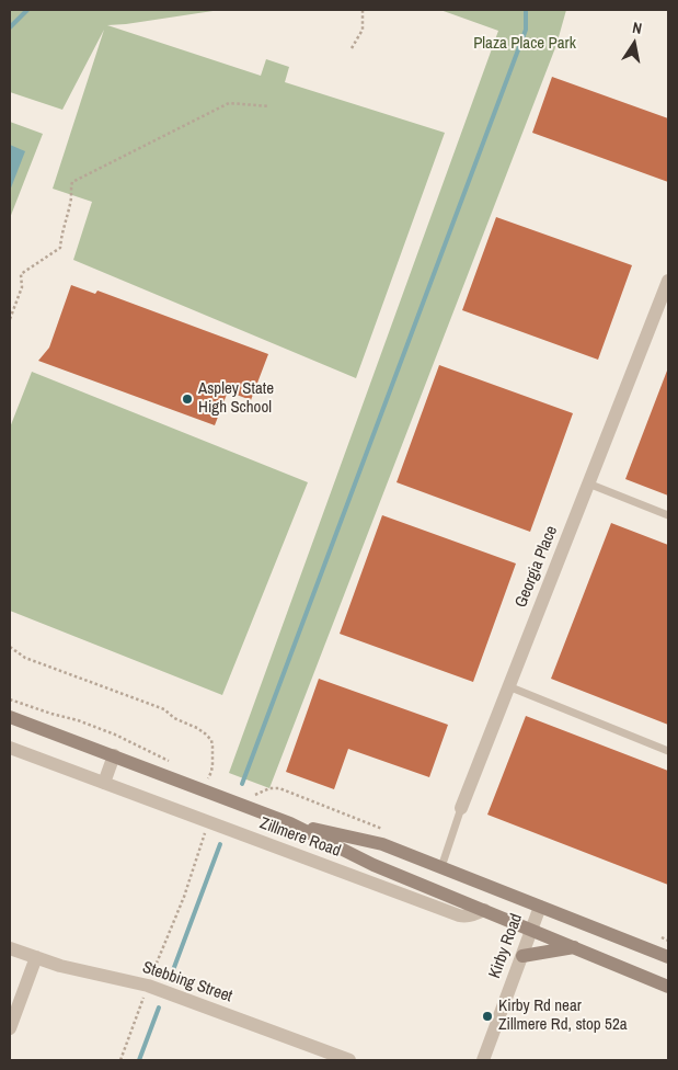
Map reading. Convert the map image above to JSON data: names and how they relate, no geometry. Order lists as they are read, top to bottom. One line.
{"streets":{"main road":["Zillmere Road"],"street":["Georgia Place","Kirby Road","Stebbing Street"]},"crossings":[["Georgia Place","Zillmere Road"],["Zillmere Road","Kirby Road"]],"parks":["Plaza Place Park"],"places":["Aspley State High School","Kirby Rd near Zillmere Rd, stop 52a"],"north":"top"}
